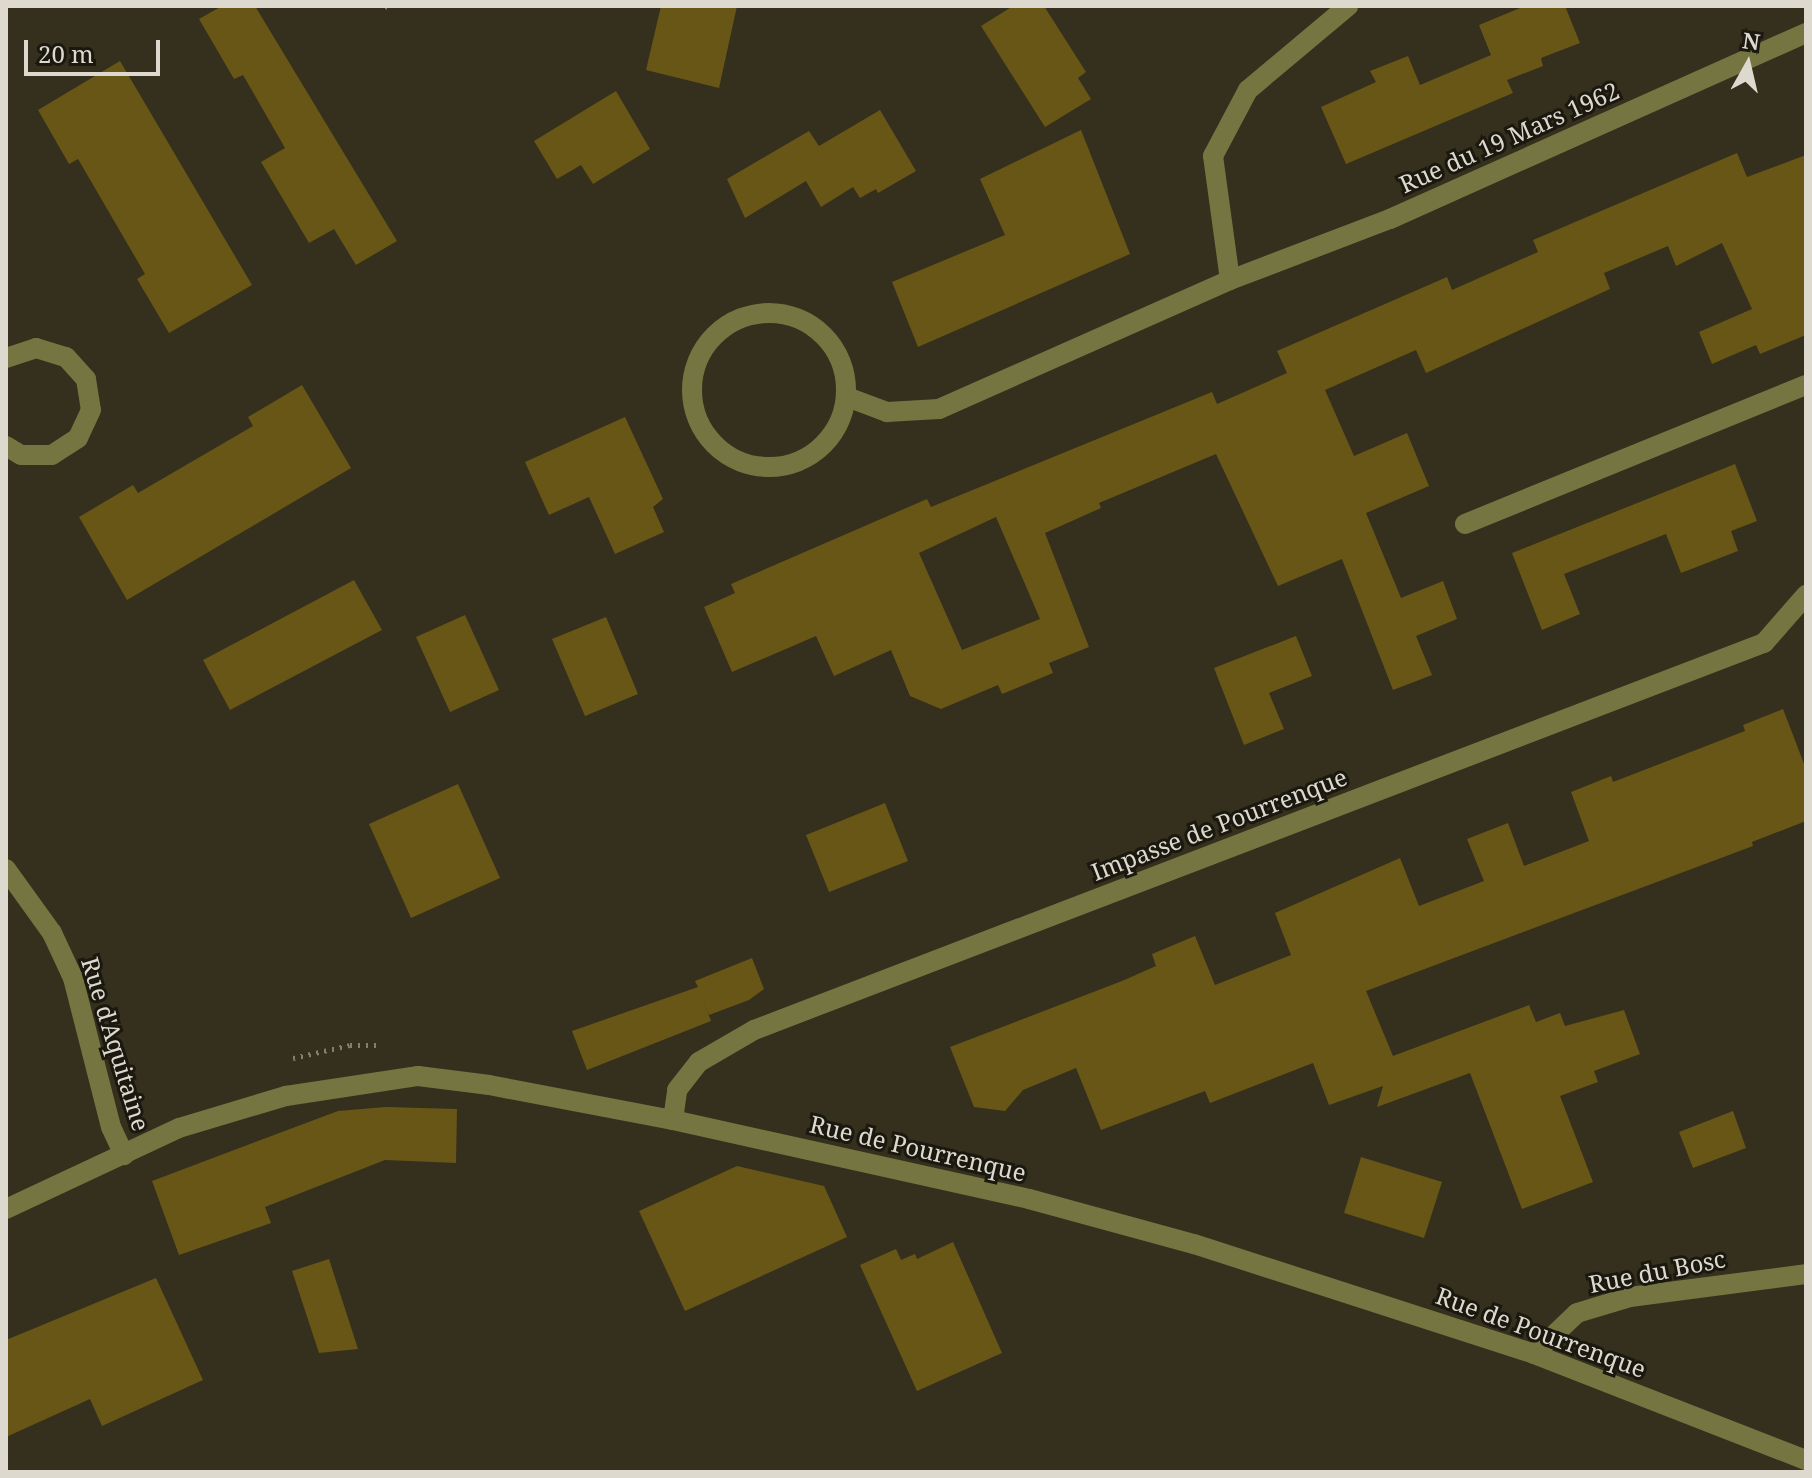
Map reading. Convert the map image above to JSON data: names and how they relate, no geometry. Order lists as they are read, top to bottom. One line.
{"streets":{"street":["Rue du 19 Mars 1962","Impasse de Pourrenque","Rue d'Aquitaine","Rue de Pourrenque","Rue du Bosc"]},"crossings":[["Impasse de Pourrenque","Rue de Pourrenque"],["Rue d'Aquitaine","Rue de Pourrenque"],["Rue de Pourrenque","Rue du Bosc"]],"scale_bar":"20 m","north":"top"}
